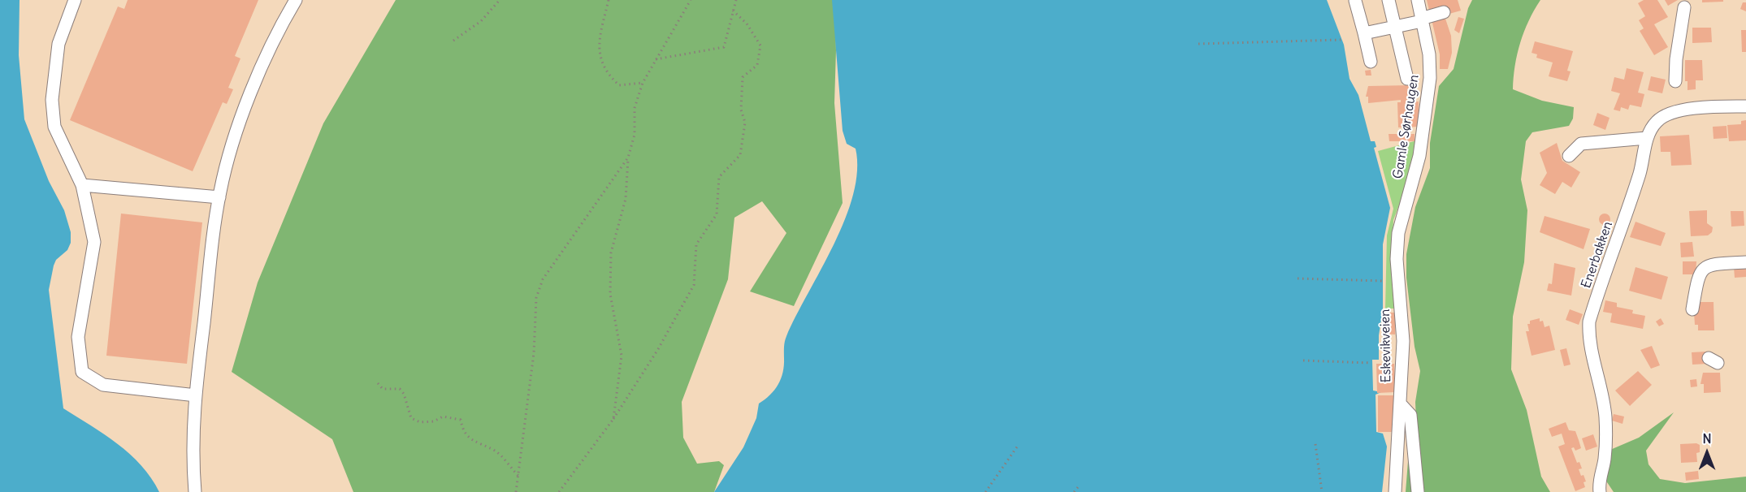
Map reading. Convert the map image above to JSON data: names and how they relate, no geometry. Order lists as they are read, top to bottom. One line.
{"streets":{"street":["Gamle Sørhaugen","Enerbakken","Eskevikveien"]},"crossings":[["Gamle Sørhaugen","Eskevikveien"]],"north":"top"}
